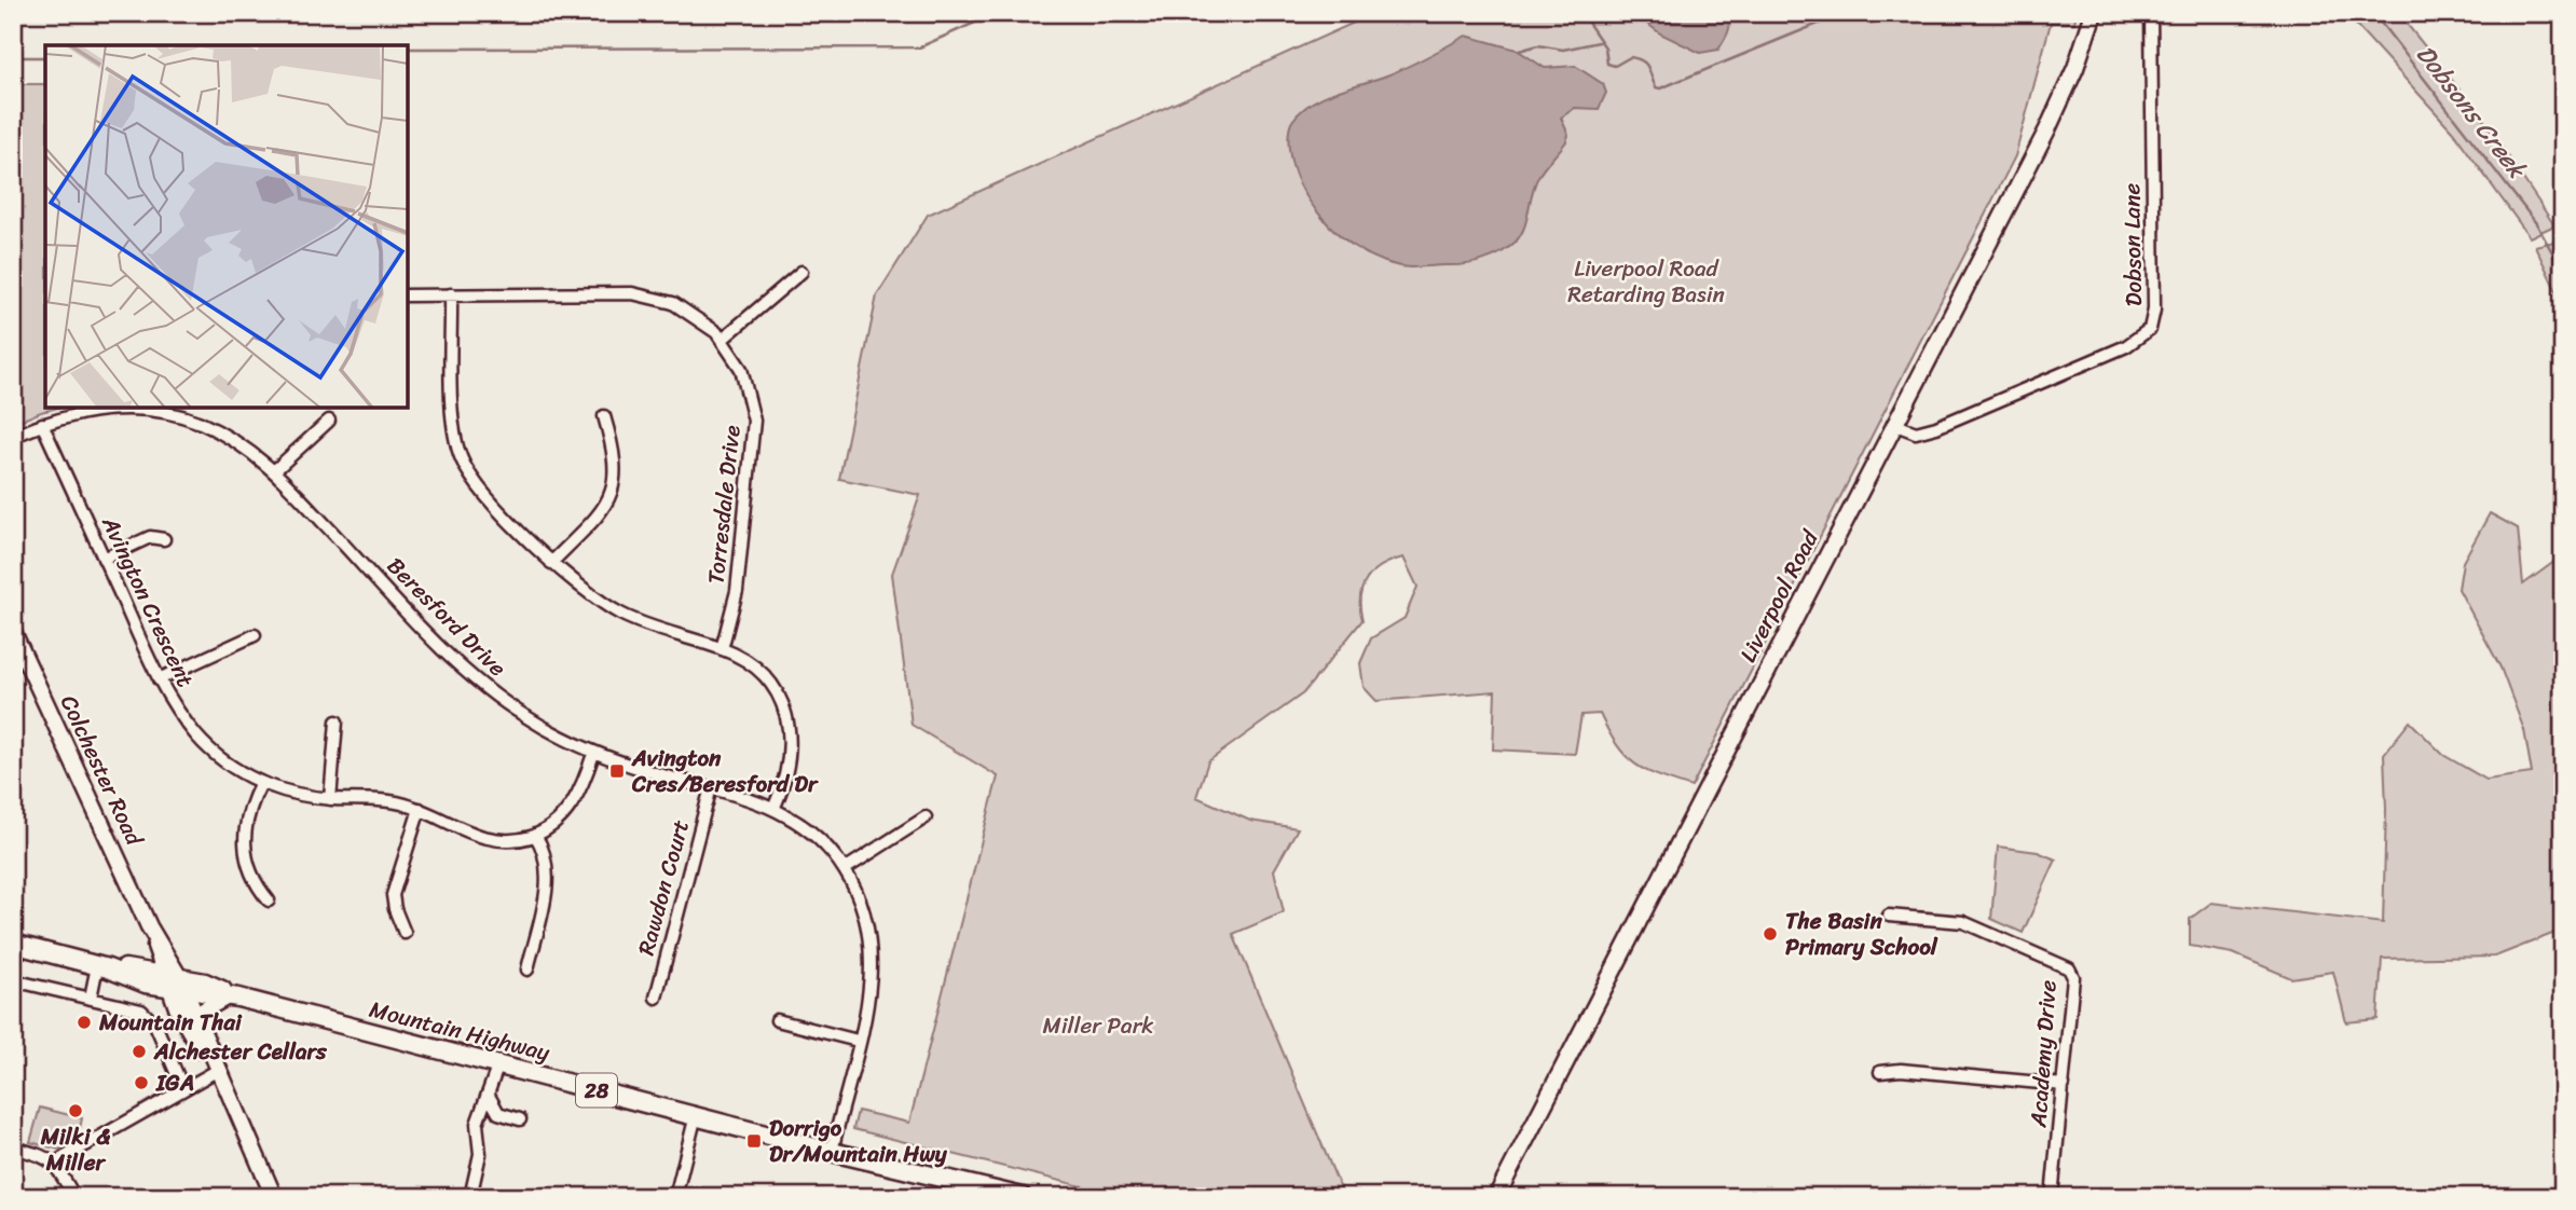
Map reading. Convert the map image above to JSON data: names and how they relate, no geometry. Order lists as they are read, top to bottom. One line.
{"streets":{"main road":["Liverpool Road","Colchester Road","Mountain Highway","28"],"street":["Dobson Lane","Torresdale Drive","Avington Crescent","Beresford Drive","Rawdon Court","Academy Drive"]},"crossings":[["Dobson Lane","Liverpool Road"],["Avington Crescent","Beresford Drive"],["Beresford Drive","Rawdon Court"],["Beresford Drive","Mountain Highway"],["Colchester Road","Mountain Highway"]],"water":["Dobsons Creek"],"parks":["Liverpool Road Retarding Basin","Miller Park"],"places":{"transit":["Avington Cres/Beresford Dr","Dorrigo Dr/Mountain Hwy"],"other":["The Basin Primary School","Mountain Thai","Alchester Cellars","IGA","Milki & Miller"]}}
